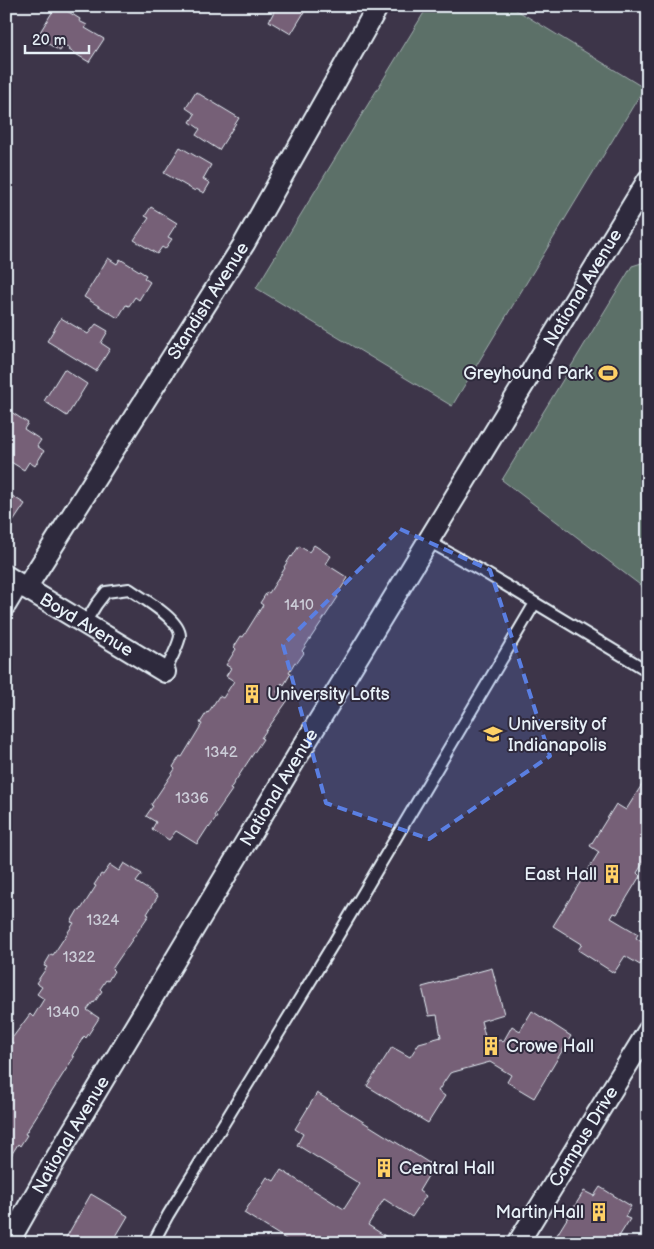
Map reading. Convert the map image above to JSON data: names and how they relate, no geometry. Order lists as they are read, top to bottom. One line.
{"streets":{"street":["National Avenue","Standish Avenue","Boyd Avenue","Campus Drive"]},"crossings":[["Standish Avenue","Boyd Avenue"]],"places":{"sports":["Greyhound Park"],"building":["University Lofts","East Hall","Crowe Hall","Central Hall","Martin Hall"],"school or university":["University of Indianapolis"]},"house_numbers":["1410","1342","1336","1324","1322","1340"],"scale_bar":"20 m"}
